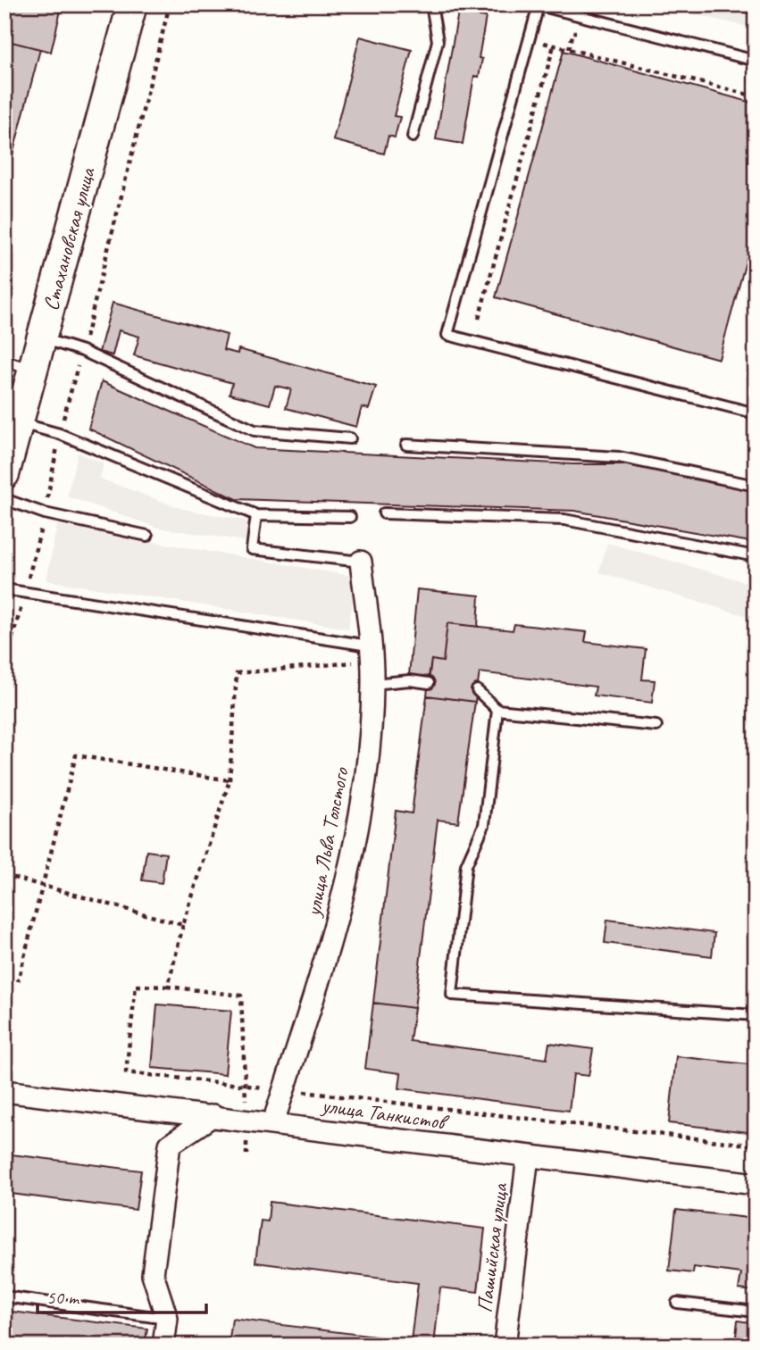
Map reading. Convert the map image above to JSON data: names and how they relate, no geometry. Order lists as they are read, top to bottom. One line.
{"streets":{"main road":["Стахановская улица"],"street":["улица Льва Толстого","улица Танкистов","Пашийская улица"]},"crossings":[["улица Льва Толстого","улица Танкистов"],["улица Танкистов","Пашийская улица"]],"scale_bar":"50 m"}
